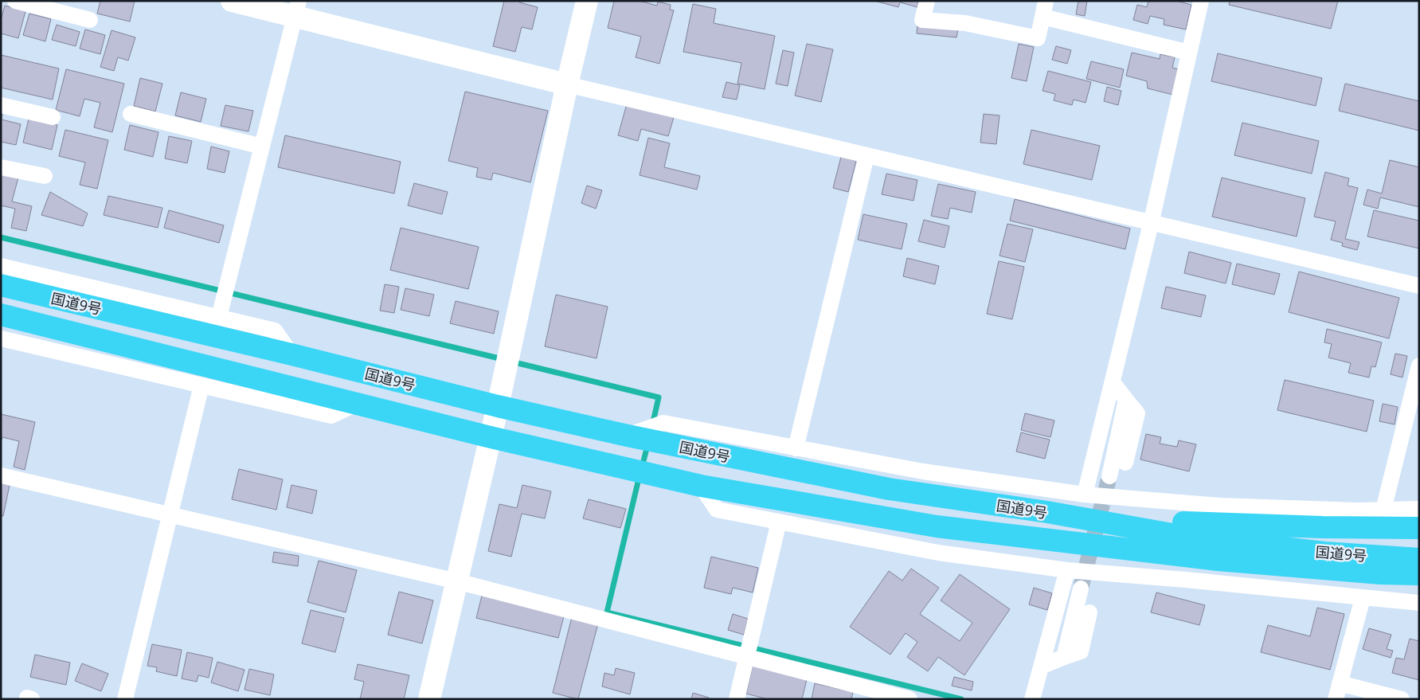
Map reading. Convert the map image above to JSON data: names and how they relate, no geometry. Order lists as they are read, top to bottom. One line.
{"streets":{"highway":["国道9号"]}}
